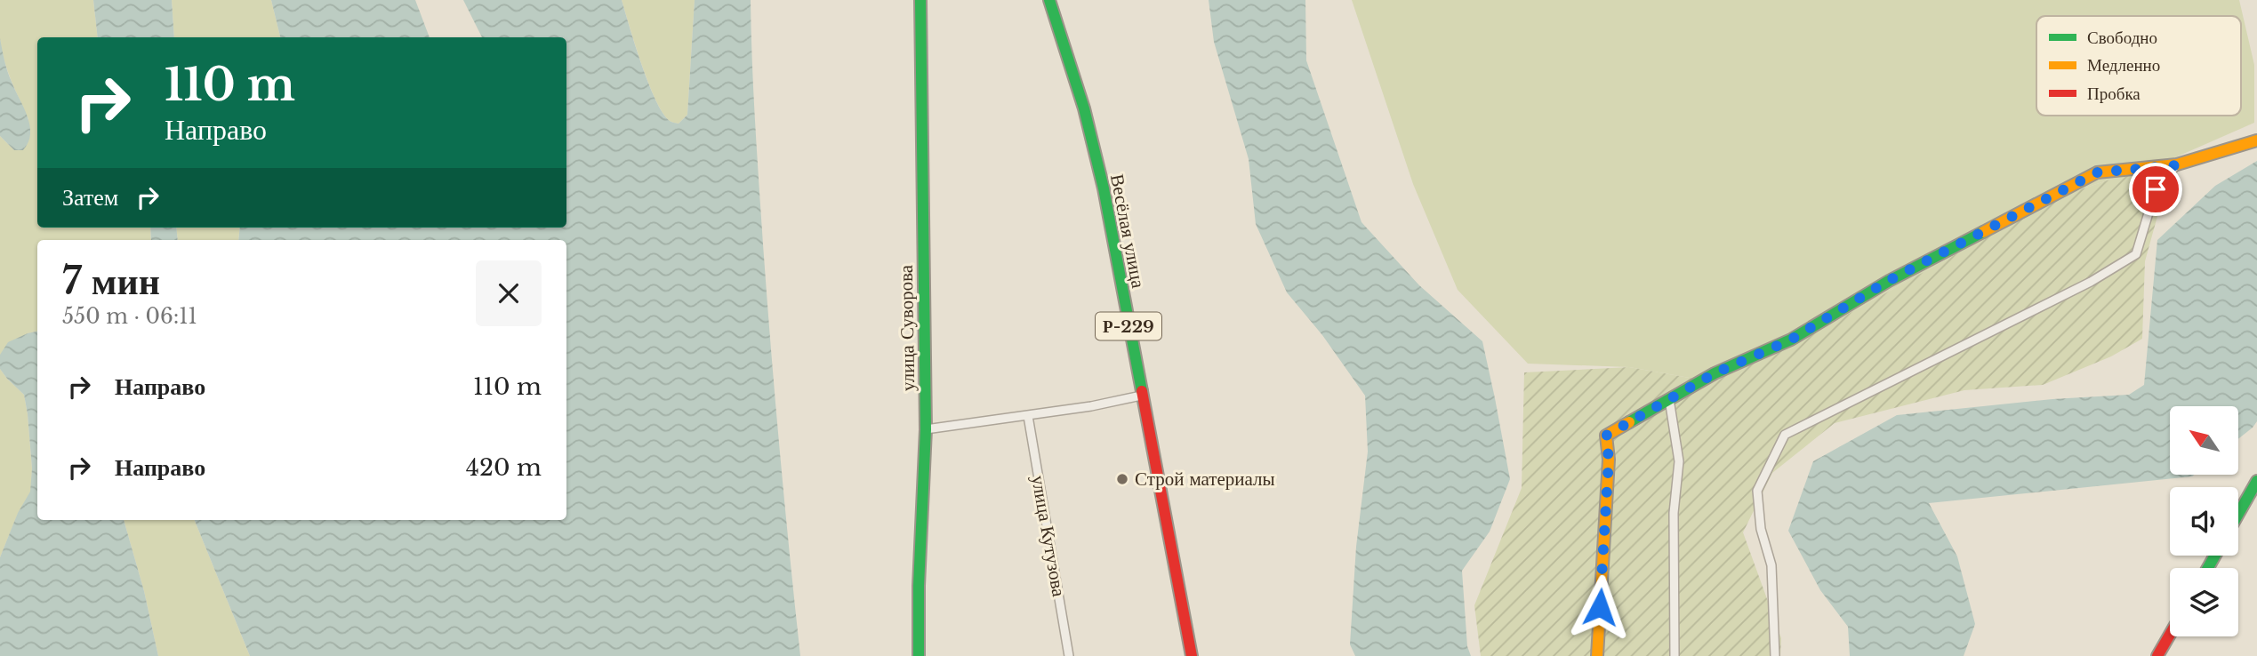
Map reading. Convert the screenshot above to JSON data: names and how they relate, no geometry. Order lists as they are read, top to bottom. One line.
{"streets":{"street":["Весёлая улица","Р-229","улица Суворова","улица Кутузова"]},"places":["Строй материалы"],"legend":["Свободно","Медленно","Пробка"],"north":"top left","page":{"turn":["110 m","Направо"],"then":"Затем","heading":["7 мин","550 m · 06:11"],"list":[{"name":"Направо","value":"110 m"},{"name":"Направо","value":"420 m"}]}}
